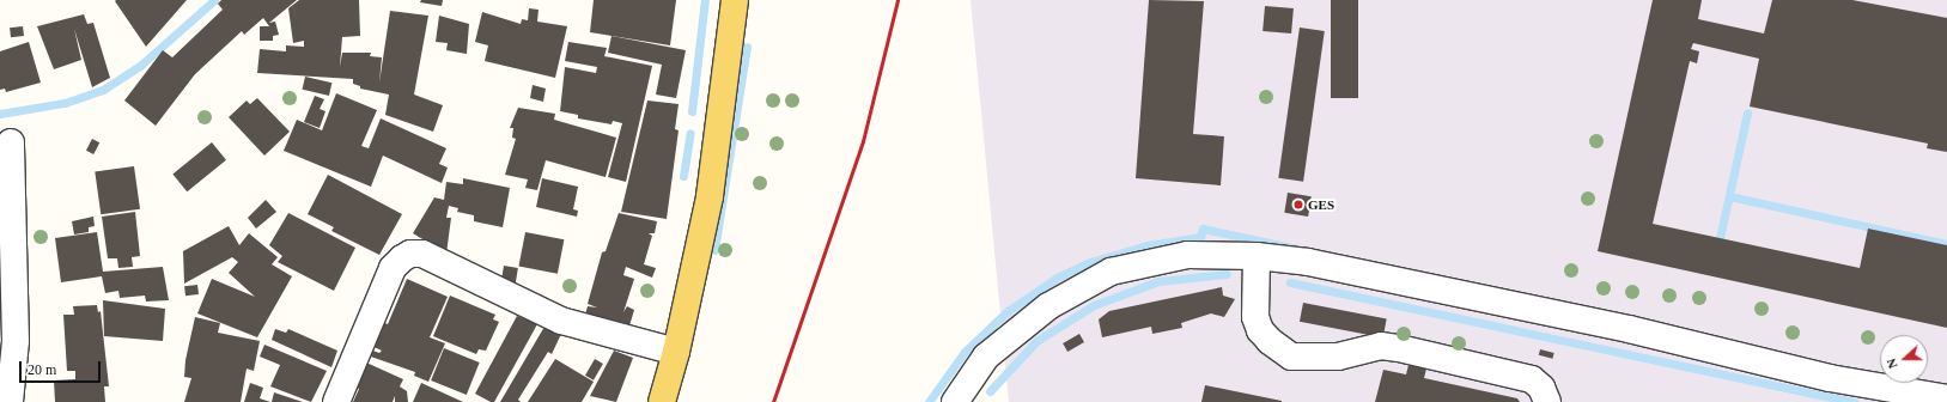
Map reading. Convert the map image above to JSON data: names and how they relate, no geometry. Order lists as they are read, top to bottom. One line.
{"places":["GES"],"scale_bar":"20 m","north":"left"}
